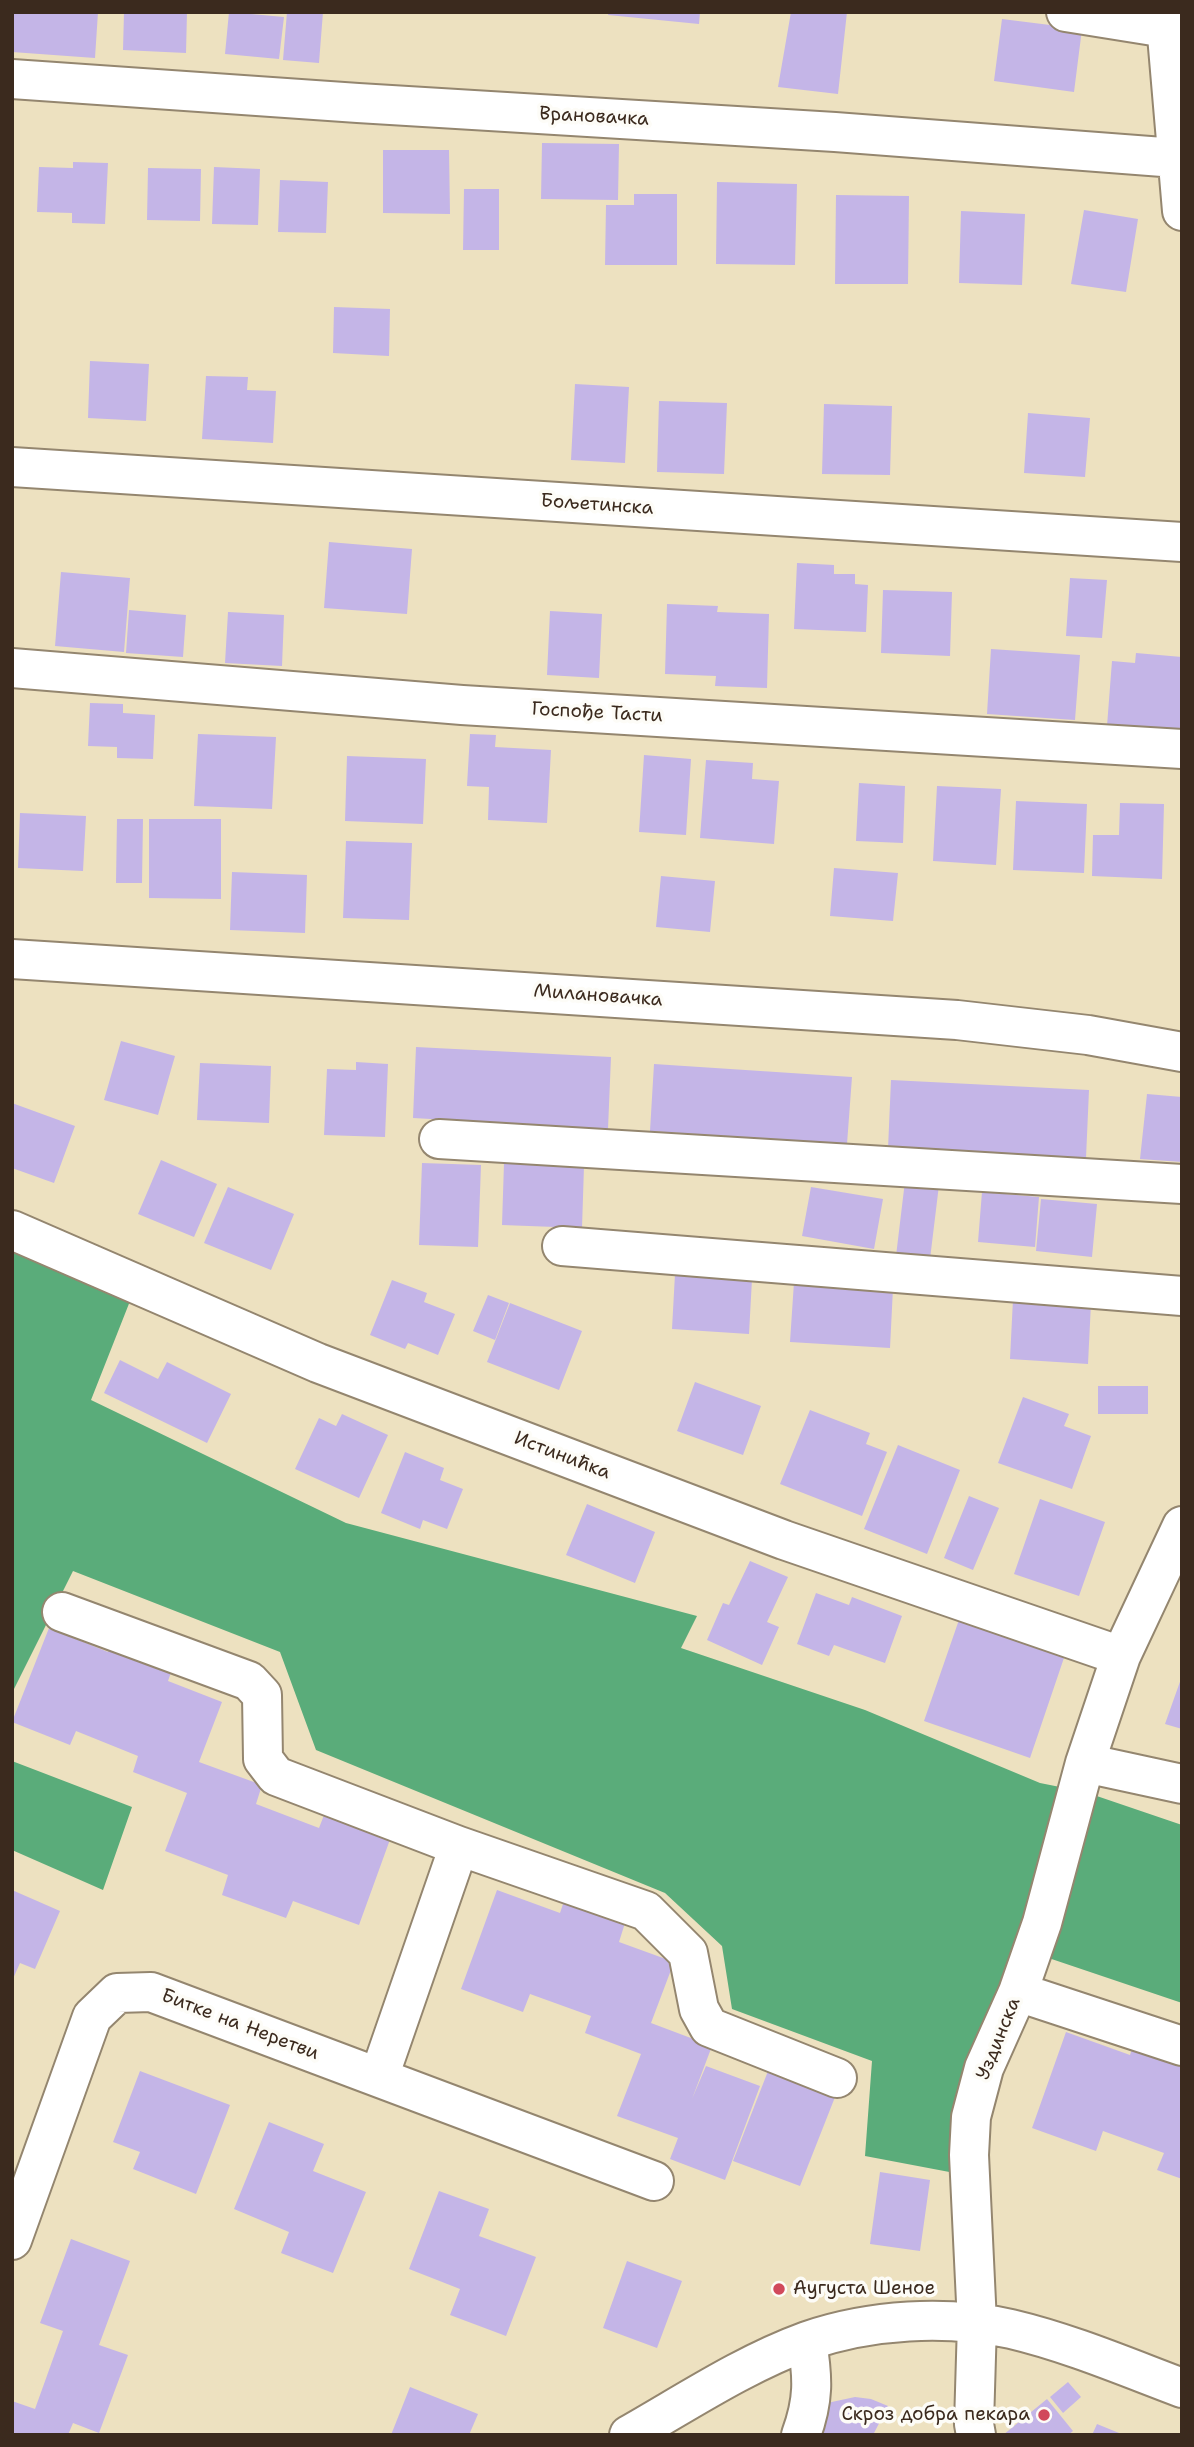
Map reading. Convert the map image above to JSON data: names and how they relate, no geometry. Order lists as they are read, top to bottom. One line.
{"streets":{"street":["Врановачка","Бољетинска","Госпође Тасти","Милановачка","Истинићка","Битке на Неретви","Уздинска"]},"crossings":[["Истинићка","Уздинска"]],"places":["Аугуста Шеное","Скроз добра пекара"]}
